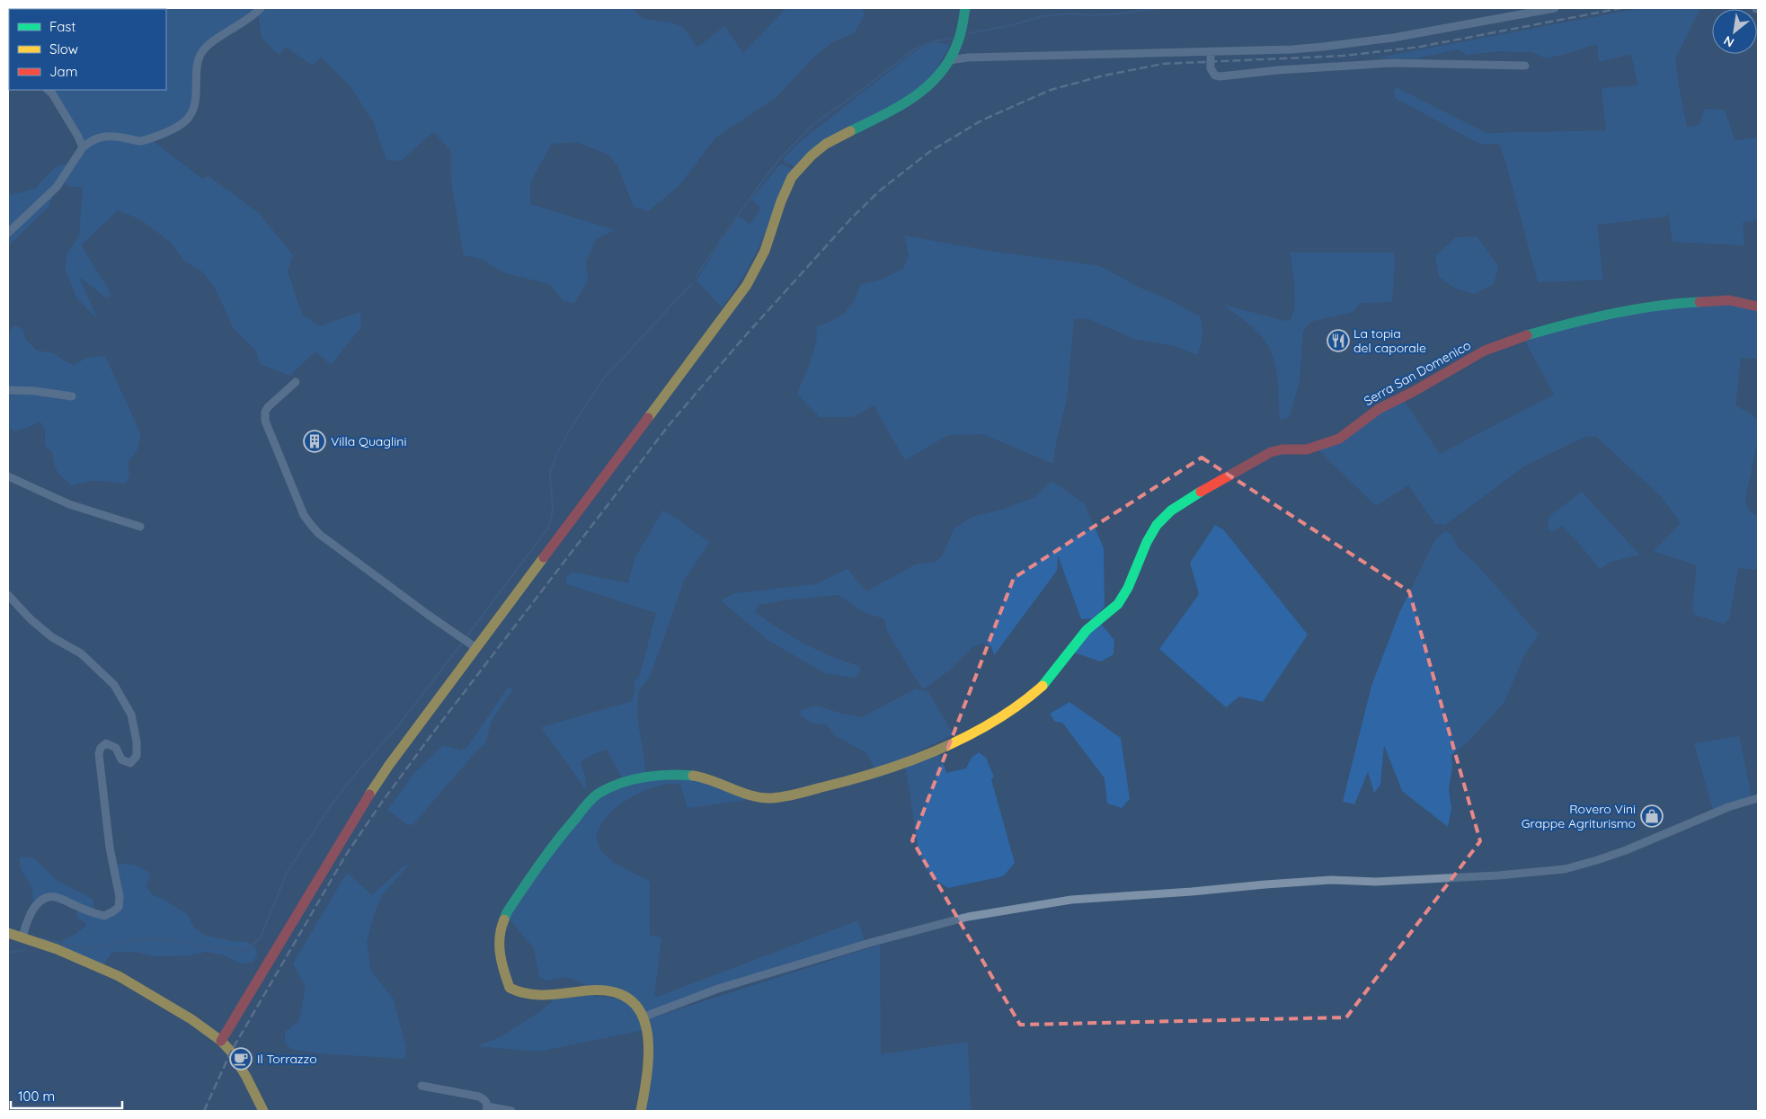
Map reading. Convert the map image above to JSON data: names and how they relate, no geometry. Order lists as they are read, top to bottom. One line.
{"streets":{"street":["Serra San Domenico"]},"places":{"restaurant":["La topia del caporale"],"building":["Villa Quaglini"],"shop":["Rovero Vini Grappe Agriturismo"],"cafe":["Il Torrazzo"]},"legend":["Fast","Slow","Jam"],"scale_bar":"100 m","north":"bottom left"}
